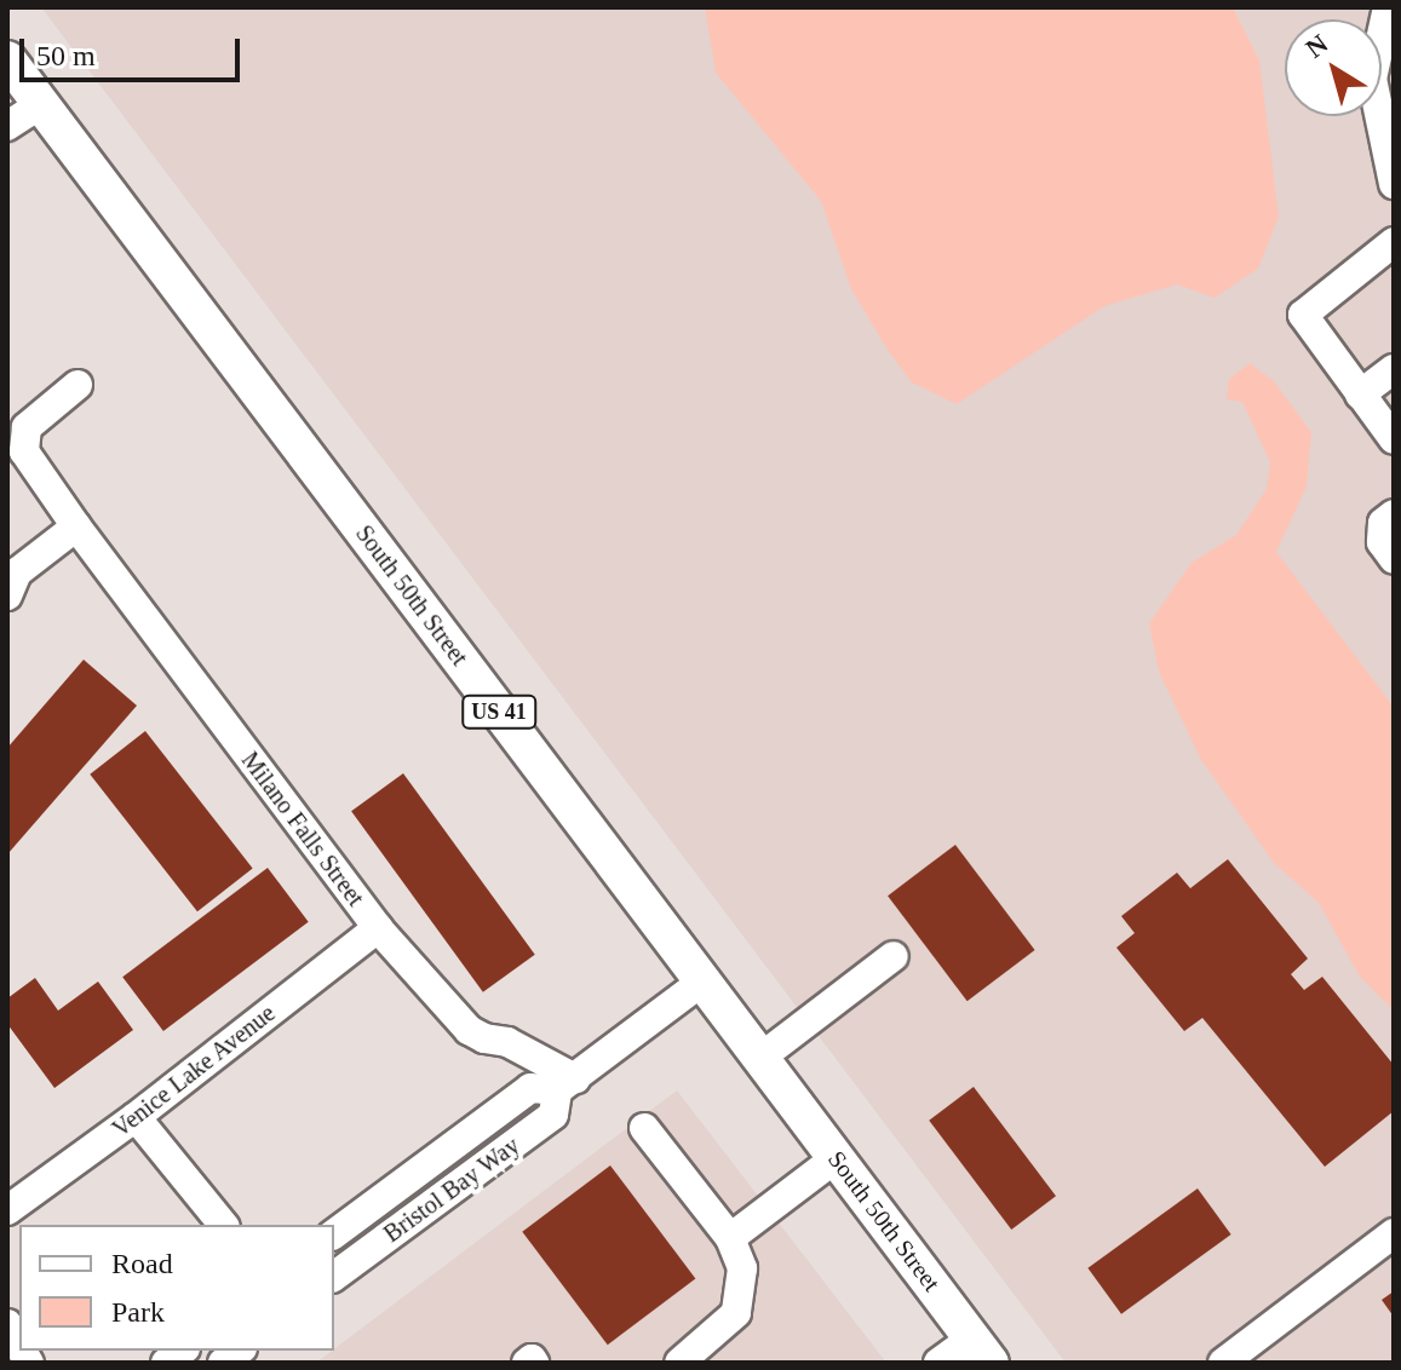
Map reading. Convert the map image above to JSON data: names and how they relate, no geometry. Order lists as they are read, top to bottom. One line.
{"streets":{"main road":["South 50th Street","US 41"],"street":["Milano Falls Street","Venice Lake Avenue","Bristol Bay Way"]},"crossings":[["South 50th Street","Bristol Bay Way"],["Milano Falls Street","Venice Lake Avenue"],["Milano Falls Street","Bristol Bay Way"]],"legend":["Road","Park"],"scale_bar":"50 m","north":"top left"}
